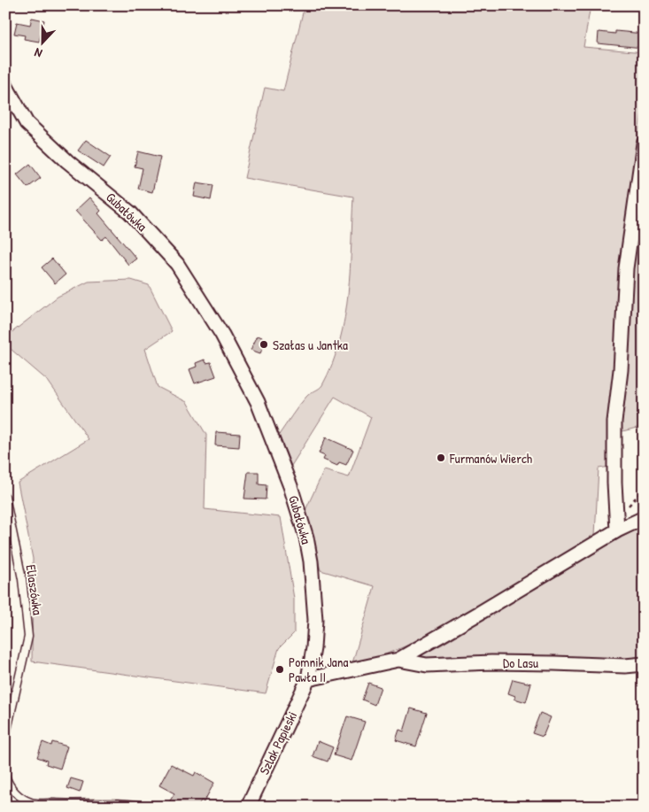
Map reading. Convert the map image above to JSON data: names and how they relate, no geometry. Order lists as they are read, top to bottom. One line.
{"streets":{"street":["Gubałówka","Do Lasu","Szlak Papieski"],"lane":["Eliaszówka"]},"crossings":[["Gubałówka","Szlak Papieski"]],"places":["Szałas u Jantka","Furmanów Wierch","Pomnik Jana Pawła II"],"north":"bottom"}
